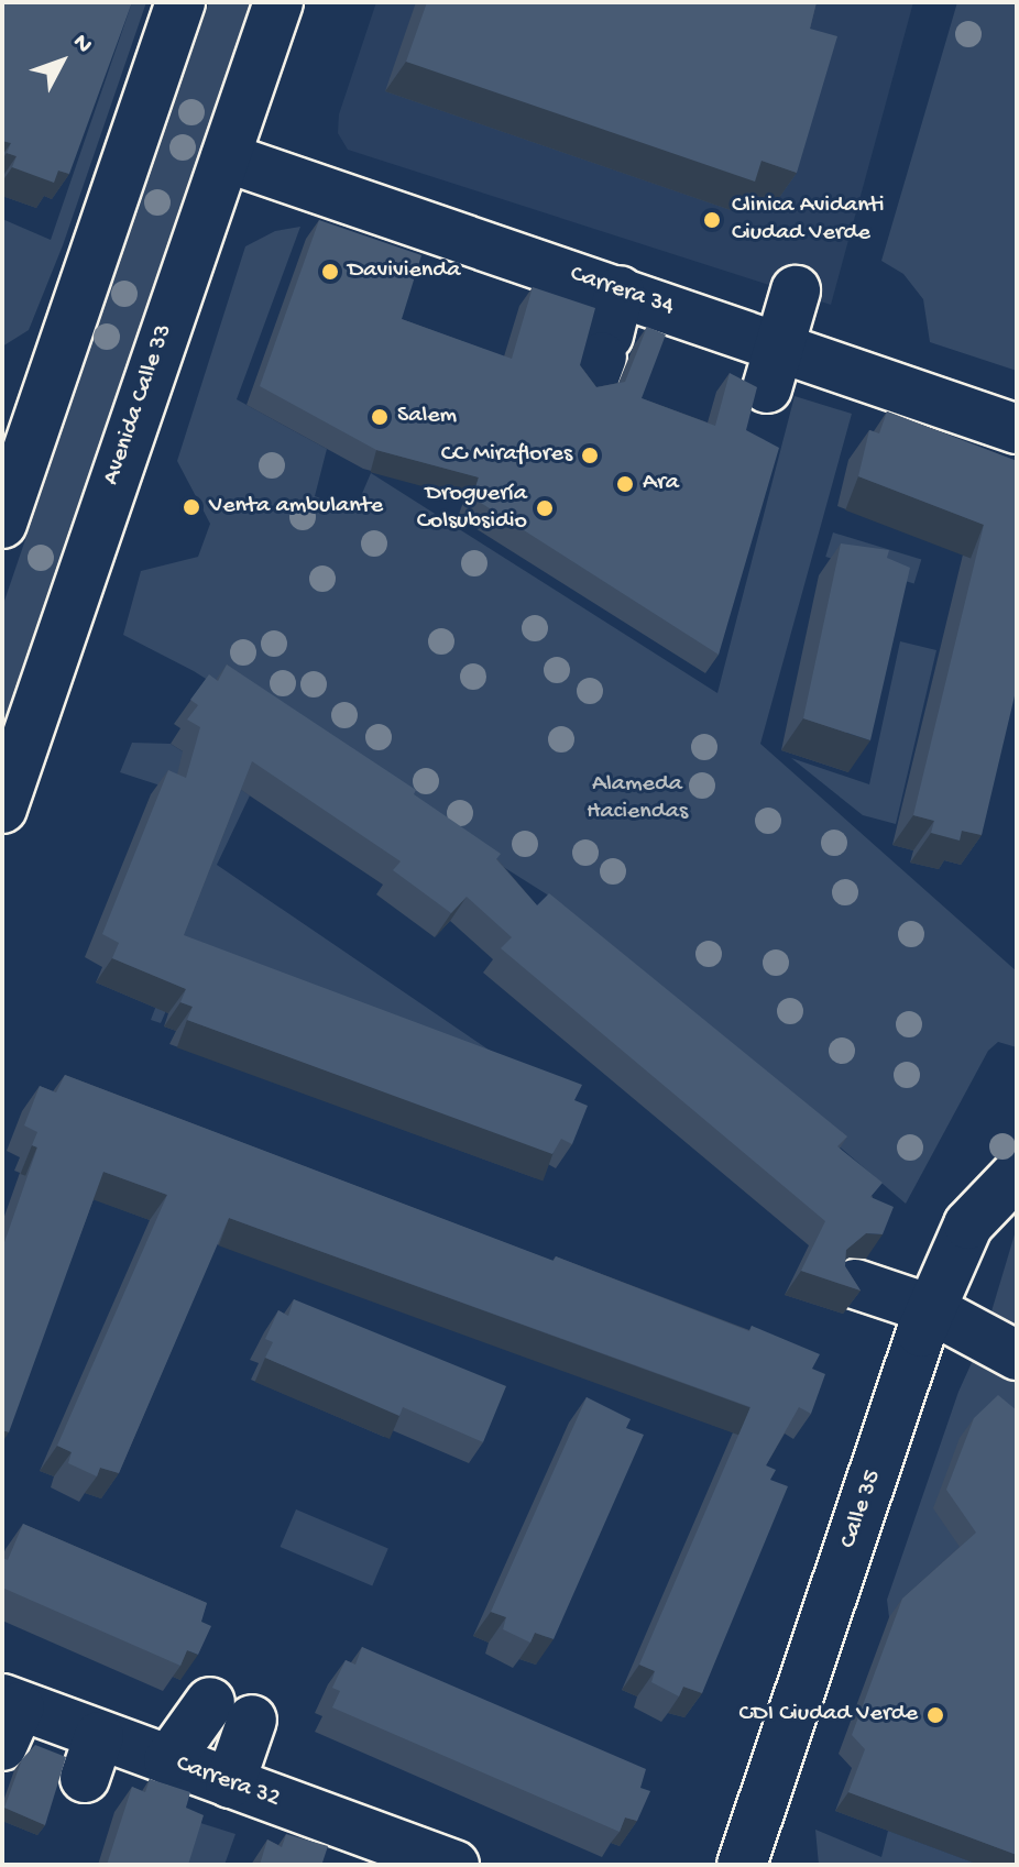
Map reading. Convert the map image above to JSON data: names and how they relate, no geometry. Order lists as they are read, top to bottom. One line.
{"streets":{"street":["Carrera 34","Avenida Calle 33","Calle 35","Carrera 32"]},"crossings":[["Carrera 34","Avenida Calle 33"]],"parks":["Alameda Haciendas"],"places":["Clinica Avidanti Ciudad Verde","Davivienda","Salem","CC Miraflores","Ara","Venta ambulante","Droguería Colsubsidio","CDI Ciudad Verde"],"north":"top right"}
